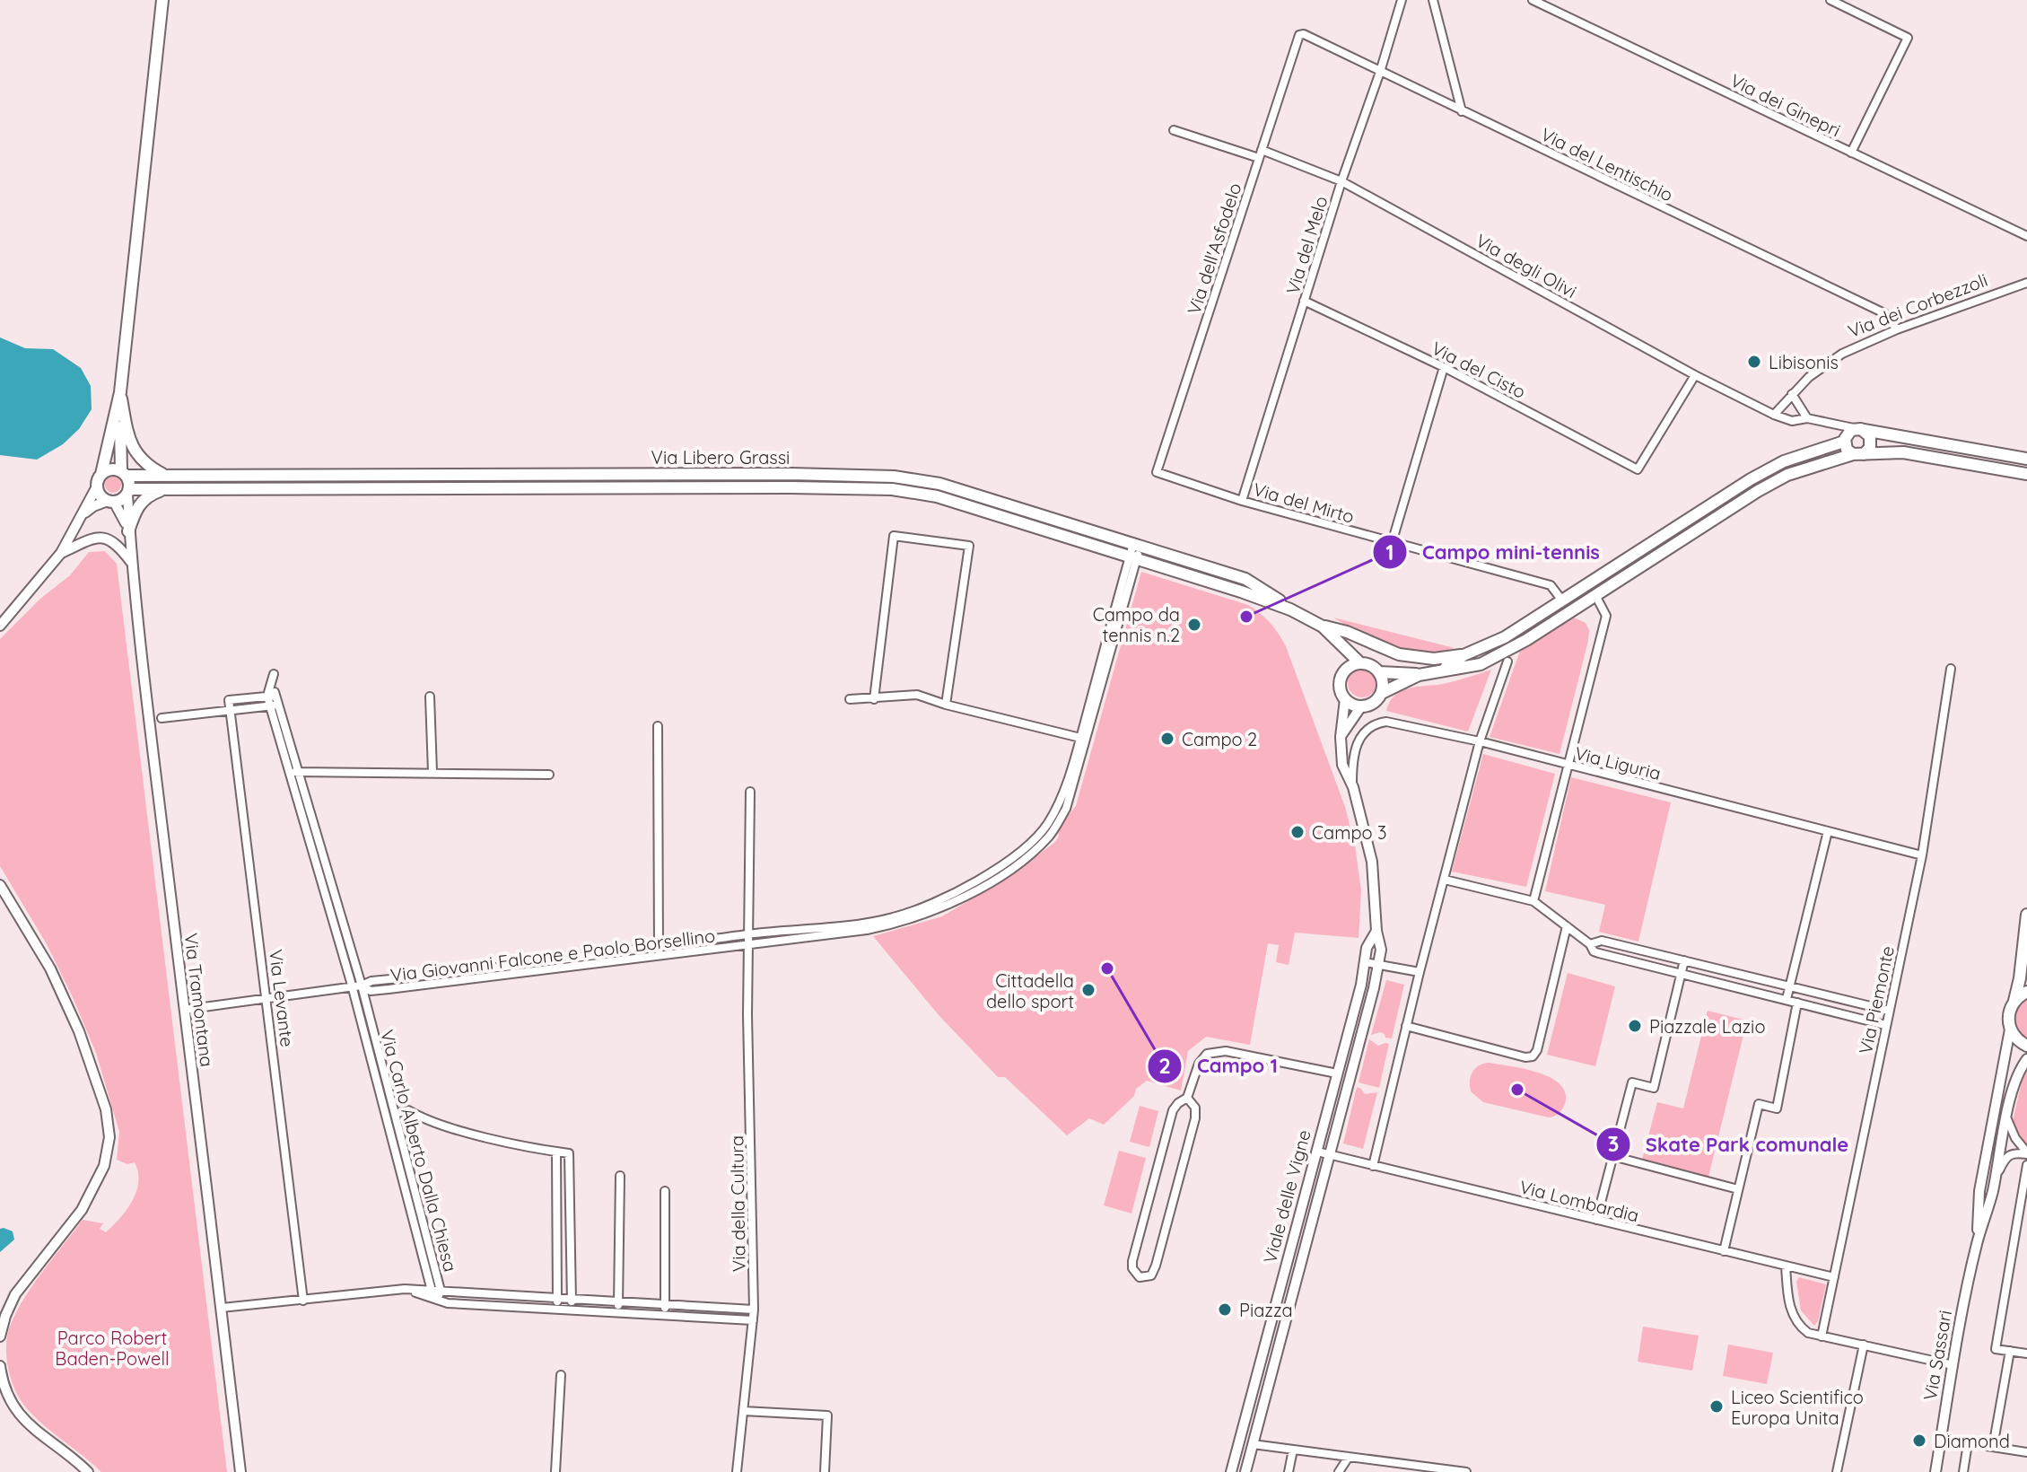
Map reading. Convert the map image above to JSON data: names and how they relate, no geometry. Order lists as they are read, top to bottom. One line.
{"streets":{"main road":["Via Libero Grassi"],"street":["Via dei Ginepri","Via del Lentischio","Via del Melo","Via dell'Asfodelo","Via degli Olivi","Via dei Corbezzoli","Via del Cisto","Via del Mirto","Via Liguria","Via Giovanni Falcone e Paolo Borsellino","Via Levante","Via Tramontana","Via Piemonte","Via Carlo Alberto Dalla Chiesa","Viale delle Vigne","Via Lombardia","Via della Cultura","Via Sassari"]},"crossings":[["Via del Lentischio","Via del Melo"],["Via del Lentischio","Via dell'Asfodelo"],["Via del Lentischio","Via dei Corbezzoli"],["Via del Melo","Via degli Olivi"],["Via del Melo","Via del Cisto"],["Via del Melo","Via del Mirto"],["Via dell'Asfodelo","Via degli Olivi"],["Via dell'Asfodelo","Via del Mirto"],["Via degli Olivi","Via dei Corbezzoli"],["Via degli Olivi","Via del Cisto"],["Via Libero Grassi","Via Giovanni Falcone e Paolo Borsellino"],["Via Libero Grassi","Via Tramontana"],["Via Liguria","Via Piemonte"],["Via Liguria","Viale delle Vigne"],["Via Giovanni Falcone e Paolo Borsellino","Via Levante"],["Via Giovanni Falcone e Paolo Borsellino","Via Tramontana"],["Via Giovanni Falcone e Paolo Borsellino","Via Carlo Alberto Dalla Chiesa"],["Via Giovanni Falcone e Paolo Borsellino","Via della Cultura"],["Via Levante","Via Carlo Alberto Dalla Chiesa"],["Via Piemonte","Via Lombardia"],["Viale delle Vigne","Via Lombardia"]],"parks":["Parco Robert Baden-Powell"],"places":["Libisonis","Campo mini-tennis","Campo da tennis n.2","Campo 2","Campo 3","Campo 1","Cittadella dello sport","Piazzale Lazio","Skate Park comunale","Piazza","Liceo Scientifico Europa Unita","Diamond"]}
